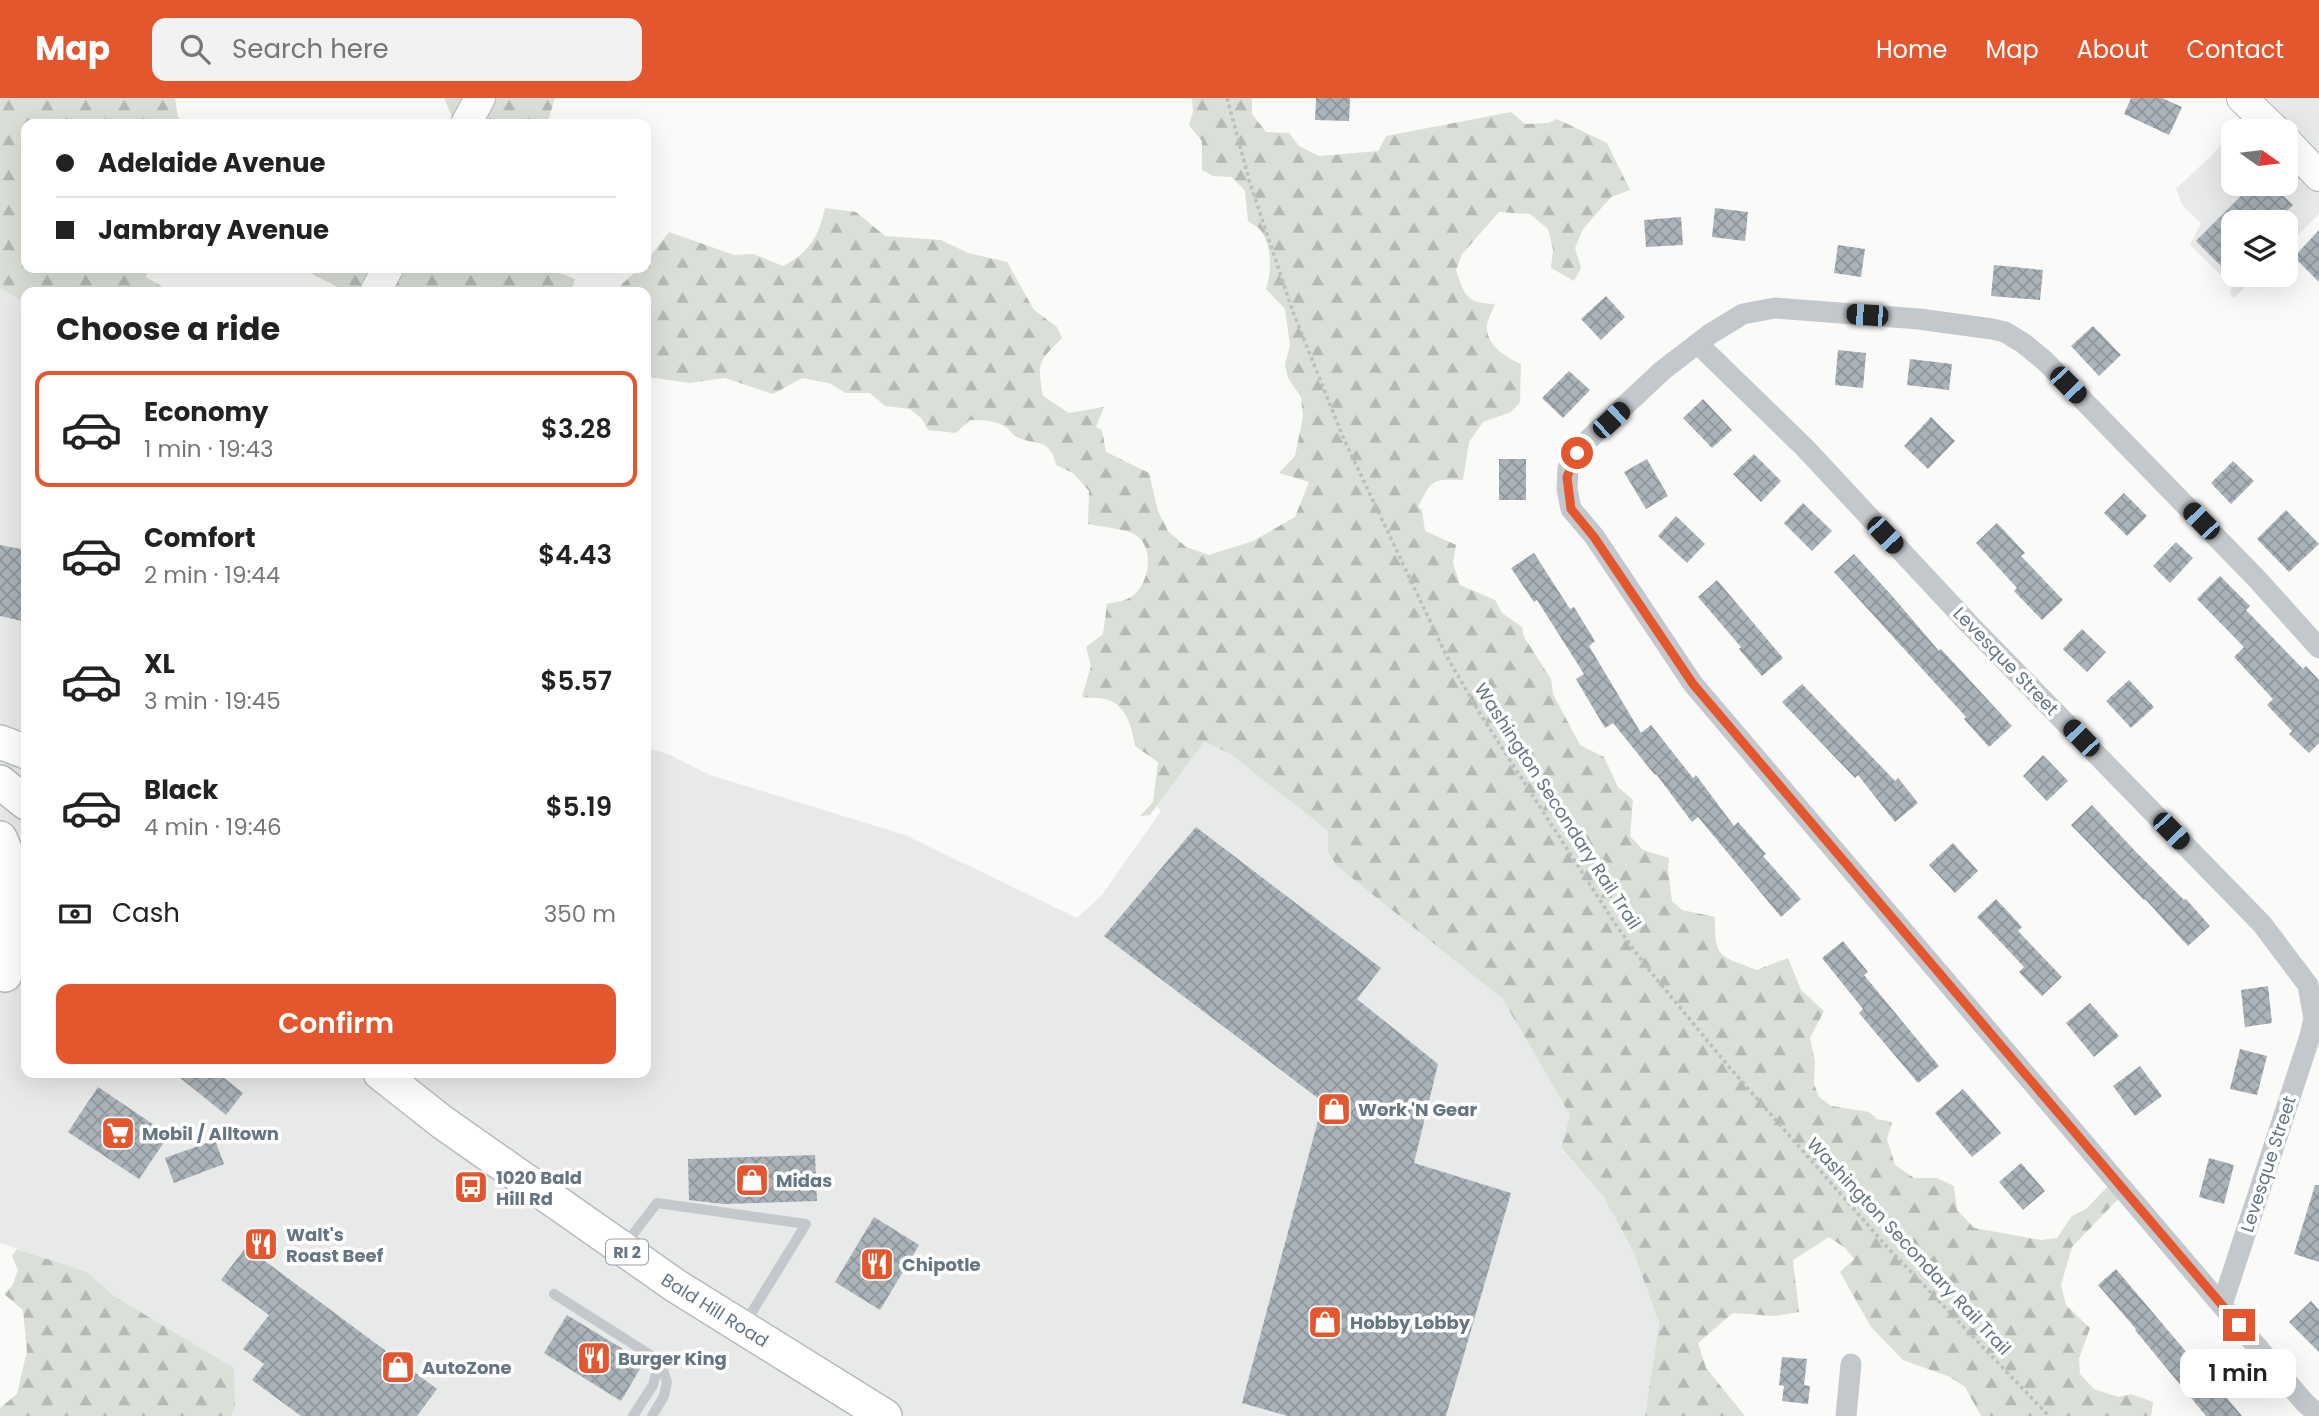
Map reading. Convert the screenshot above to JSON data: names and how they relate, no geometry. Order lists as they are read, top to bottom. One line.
{"streets":{"main road":["RI 2","Bald Hill Road"],"street":["Levesque Street"],"path":["Washington Secondary Rail Trail"]},"places":{"shop":["Work 'N Gear","Midas","Hobby Lobby","AutoZone"],"supermarket":["Mobil / Alltown"],"bus stop":["1020 Bald Hill Rd"],"restaurant":["Walt's Roast Beef","Chipotle","Burger King"]},"north":"right","page":{"header":"Map","search":"Search here","nav":["Home","Map","About","Contact"],"banner":["Adelaide Avenue","Jambray Avenue"],"heading":"Choose a ride","list":[{"name":"Economy","note":"1 min · 19:43","value":"$3.28"},{"name":"Comfort","note":"2 min · 19:44","value":"$4.43"},{"name":"XL","note":"3 min · 19:45","value":"$5.57"},{"name":"Black","note":"4 min · 19:46","value":"$5.19"}],"pay":["Cash","350 m"],"buttons":"Confirm","bubble":"1 min"}}
